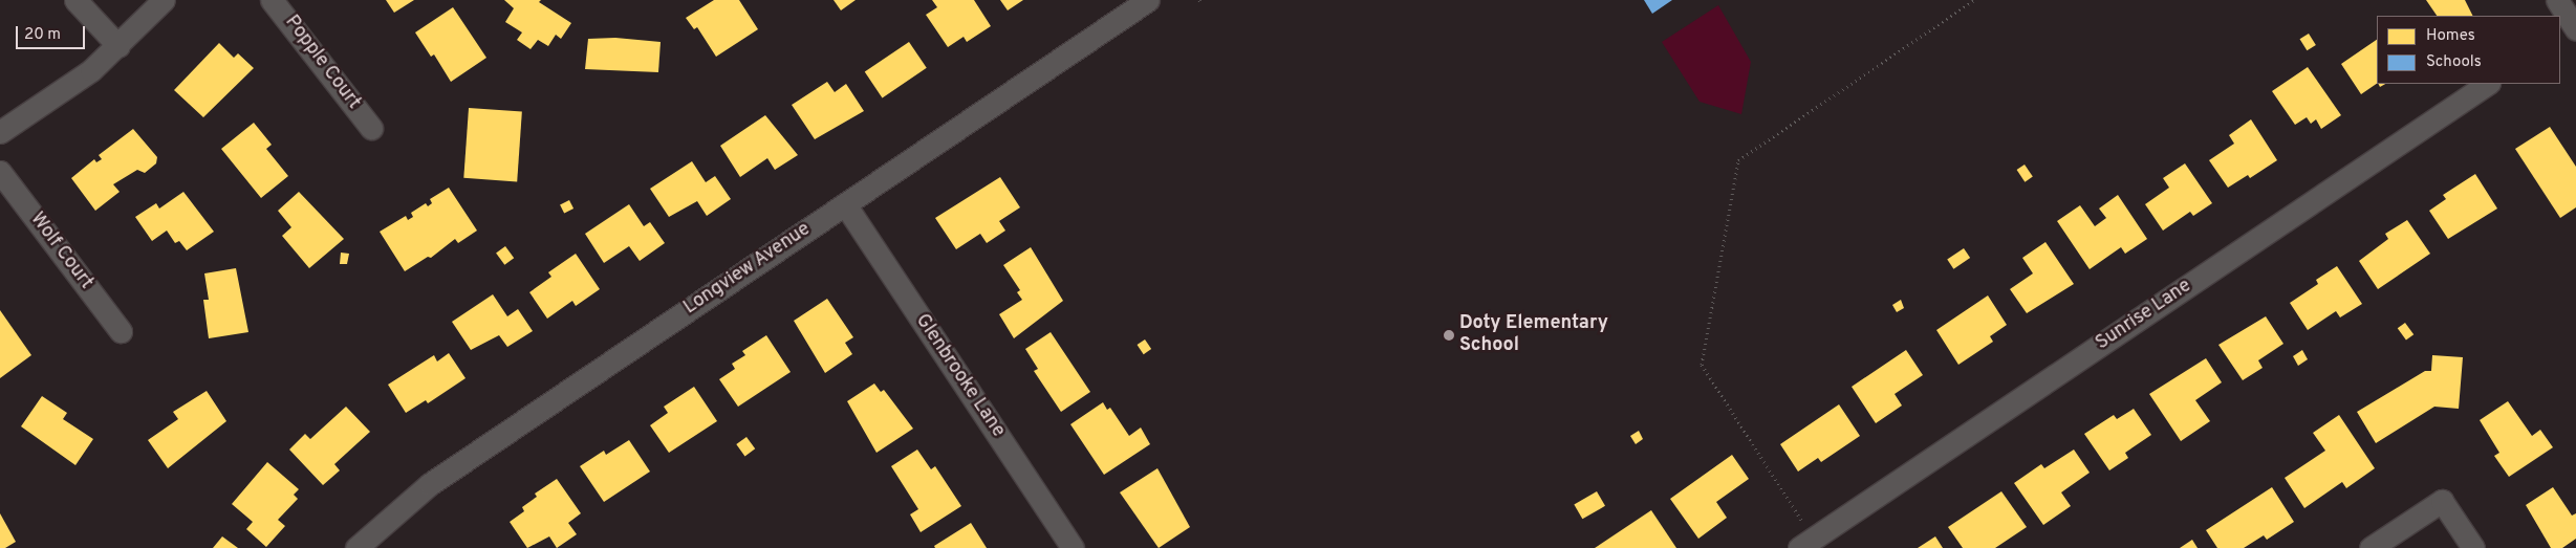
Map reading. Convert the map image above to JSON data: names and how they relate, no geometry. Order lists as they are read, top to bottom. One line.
{"streets":{"street":["Popple Court","Wolf Court","Longview Avenue","Sunrise Lane","Glenbrooke Lane"]},"crossings":[["Longview Avenue","Glenbrooke Lane"]],"places":["Doty Elementary School"],"legend":["Homes","Schools"],"scale_bar":"20 m"}
